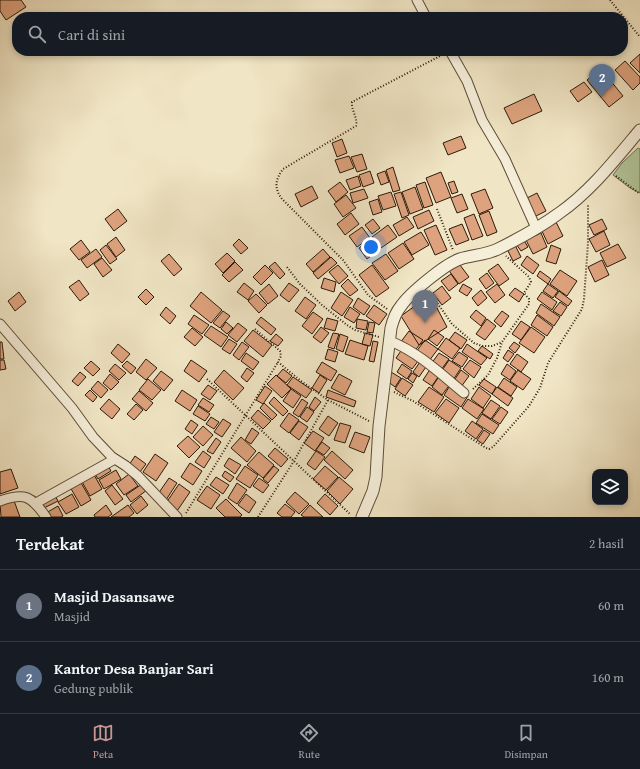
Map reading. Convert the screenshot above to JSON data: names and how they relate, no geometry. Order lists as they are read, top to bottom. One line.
{"page":{"search":"Cari di sini","pins":["2","1"],"heading":["Terdekat","2 hasil"],"list":[{"mark":"1","name":"Masjid Dasansawe","note":"Masjid","value":"60 m"},{"mark":"2","name":"Kantor Desa Banjar Sari","note":"Gedung publik","value":"160 m"}],"nav":["Peta","Rute","Disimpan"]}}
